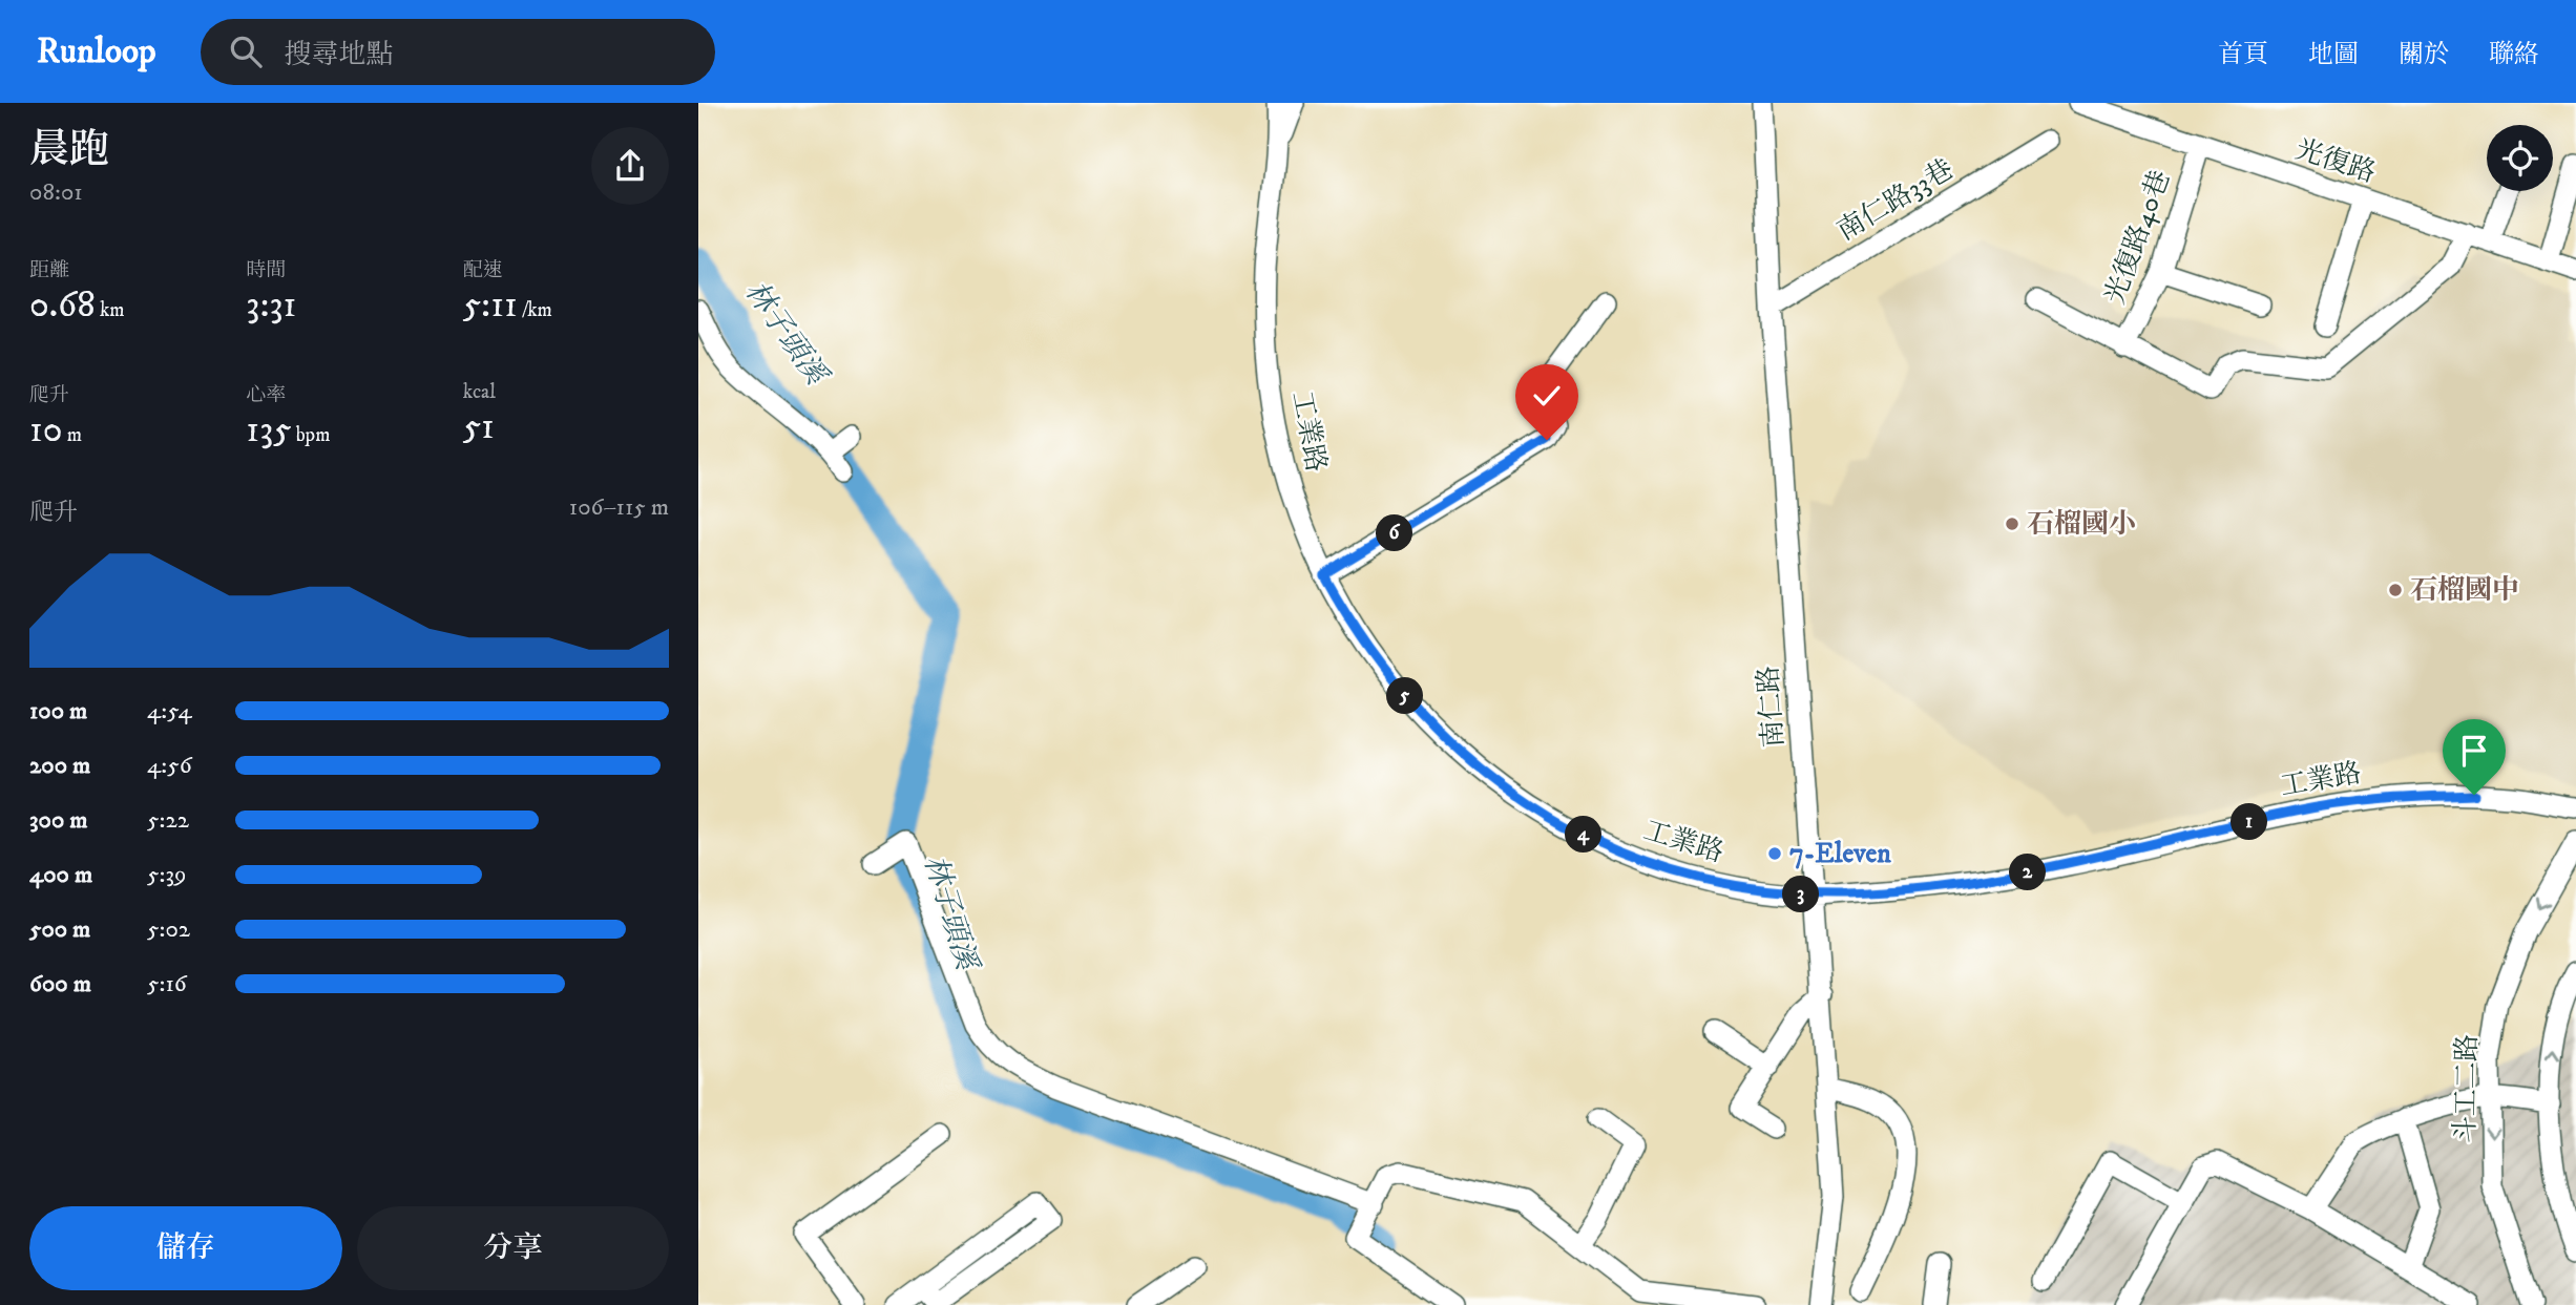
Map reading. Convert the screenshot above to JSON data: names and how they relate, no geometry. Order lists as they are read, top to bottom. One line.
{"streets":{"street":["光復路","南仁路33巷","光復路40巷","工業路","南仁路","斗工二路"]},"crossings":[["光復路","光復路40巷"],["南仁路33巷","南仁路"],["工業路","南仁路"]],"water":["林子頭溪"],"places":["石榴國小","石榴國中","7-Eleven"],"page":{"header":"Runloop","search":"搜尋地點","nav":["首頁","地圖","關於","聯絡"],"heading":["晨跑","08:01"],"stats":[["距離","0.68 km"],["時間","3:31"],["配速","5:11 /km"],["爬升","10 m"],["心率","135 bpm"],["kcal","51"]],"chart":["爬升","106–115 m"],"pins":["6","5","1","4","2","3"],"list":[{"name":"100 m","note":"4:54"},{"name":"200 m","note":"4:56"},{"name":"300 m","note":"5:22"},{"name":"400 m","note":"5:39"},{"name":"500 m","note":"5:02"},{"name":"600 m","note":"5:16"}],"buttons":["儲存","分享"]}}
